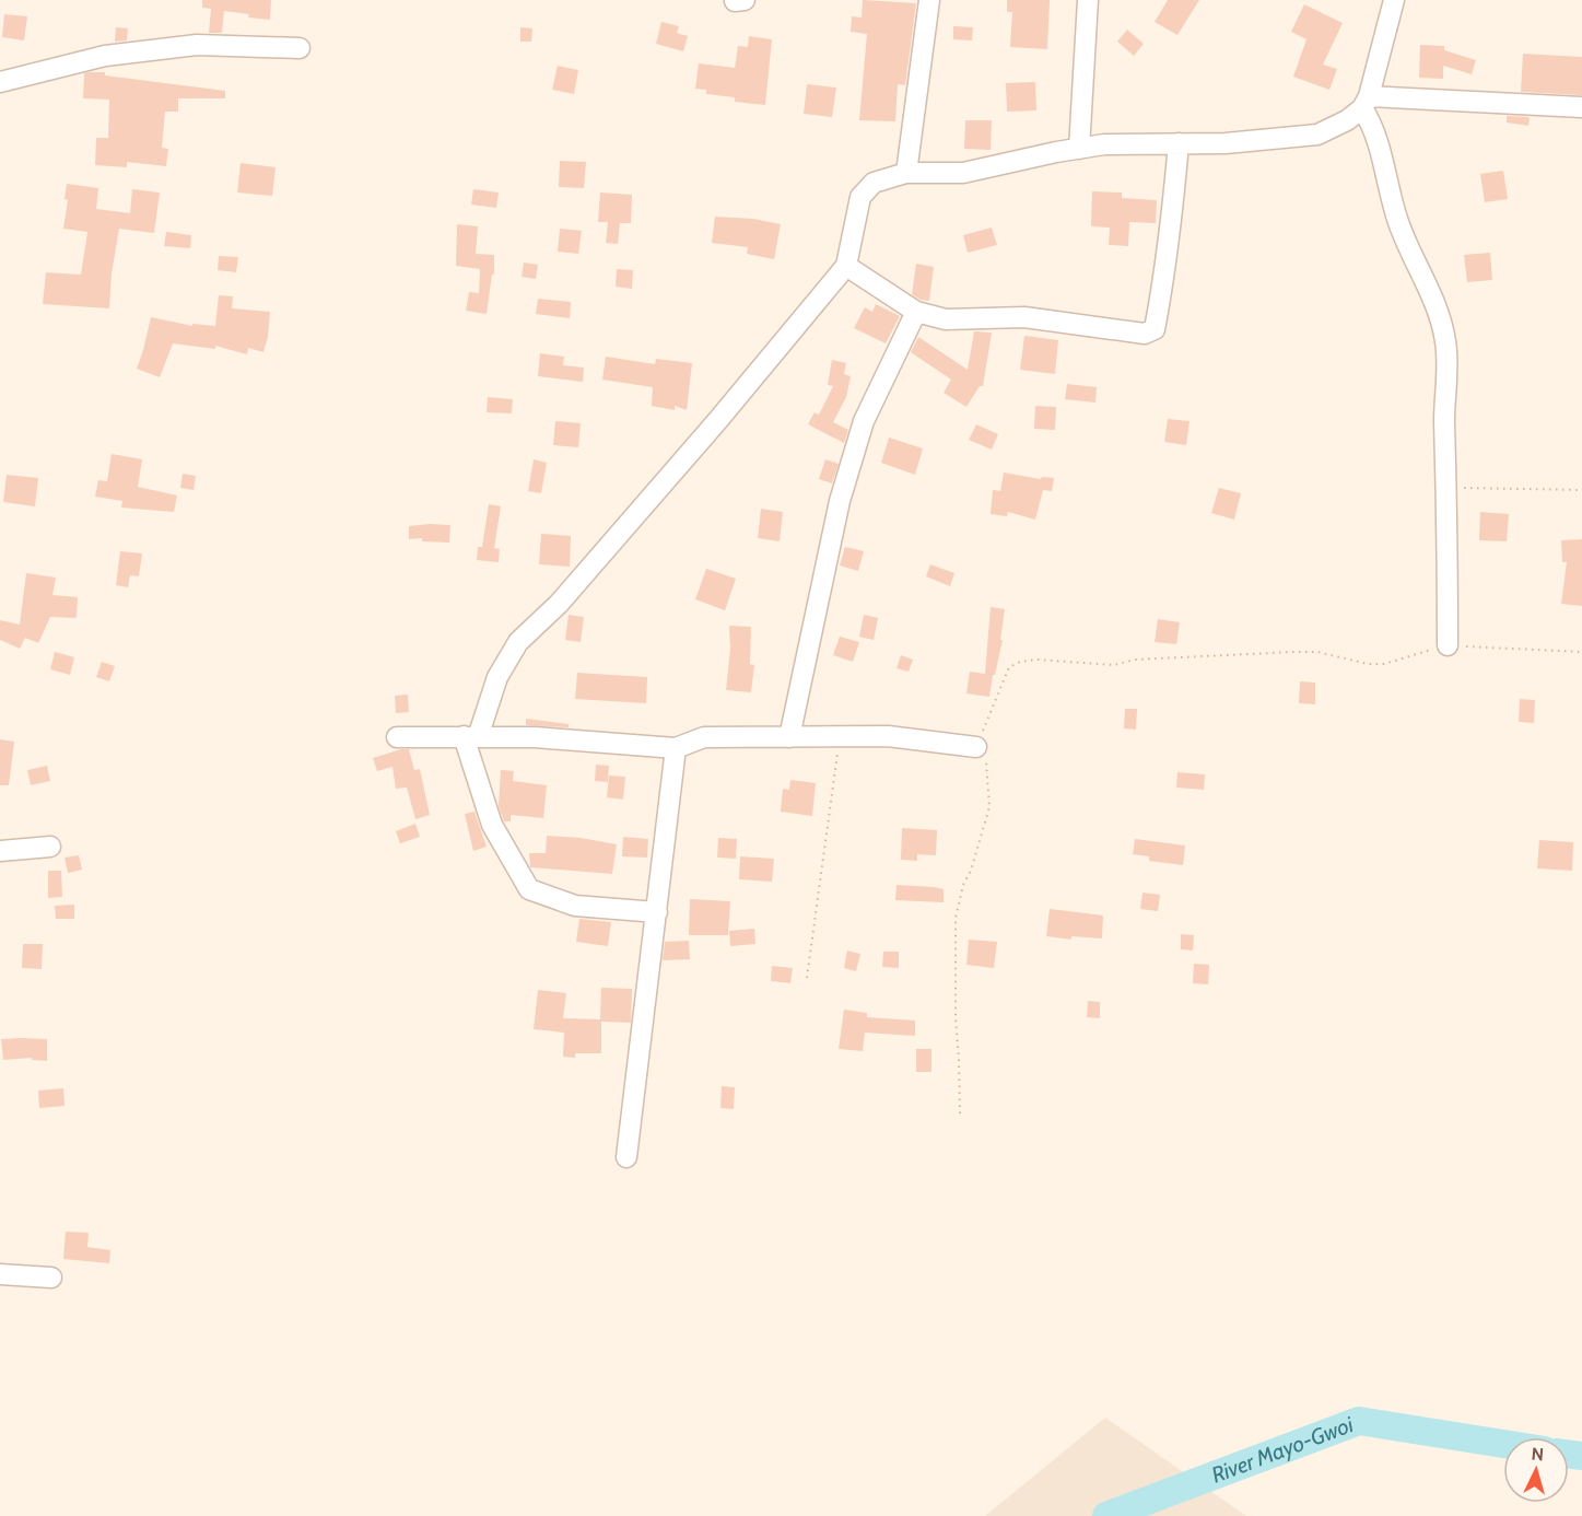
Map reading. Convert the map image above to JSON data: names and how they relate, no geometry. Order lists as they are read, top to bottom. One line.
{"water":["River Mayo-Gwoi"],"north":"top"}
